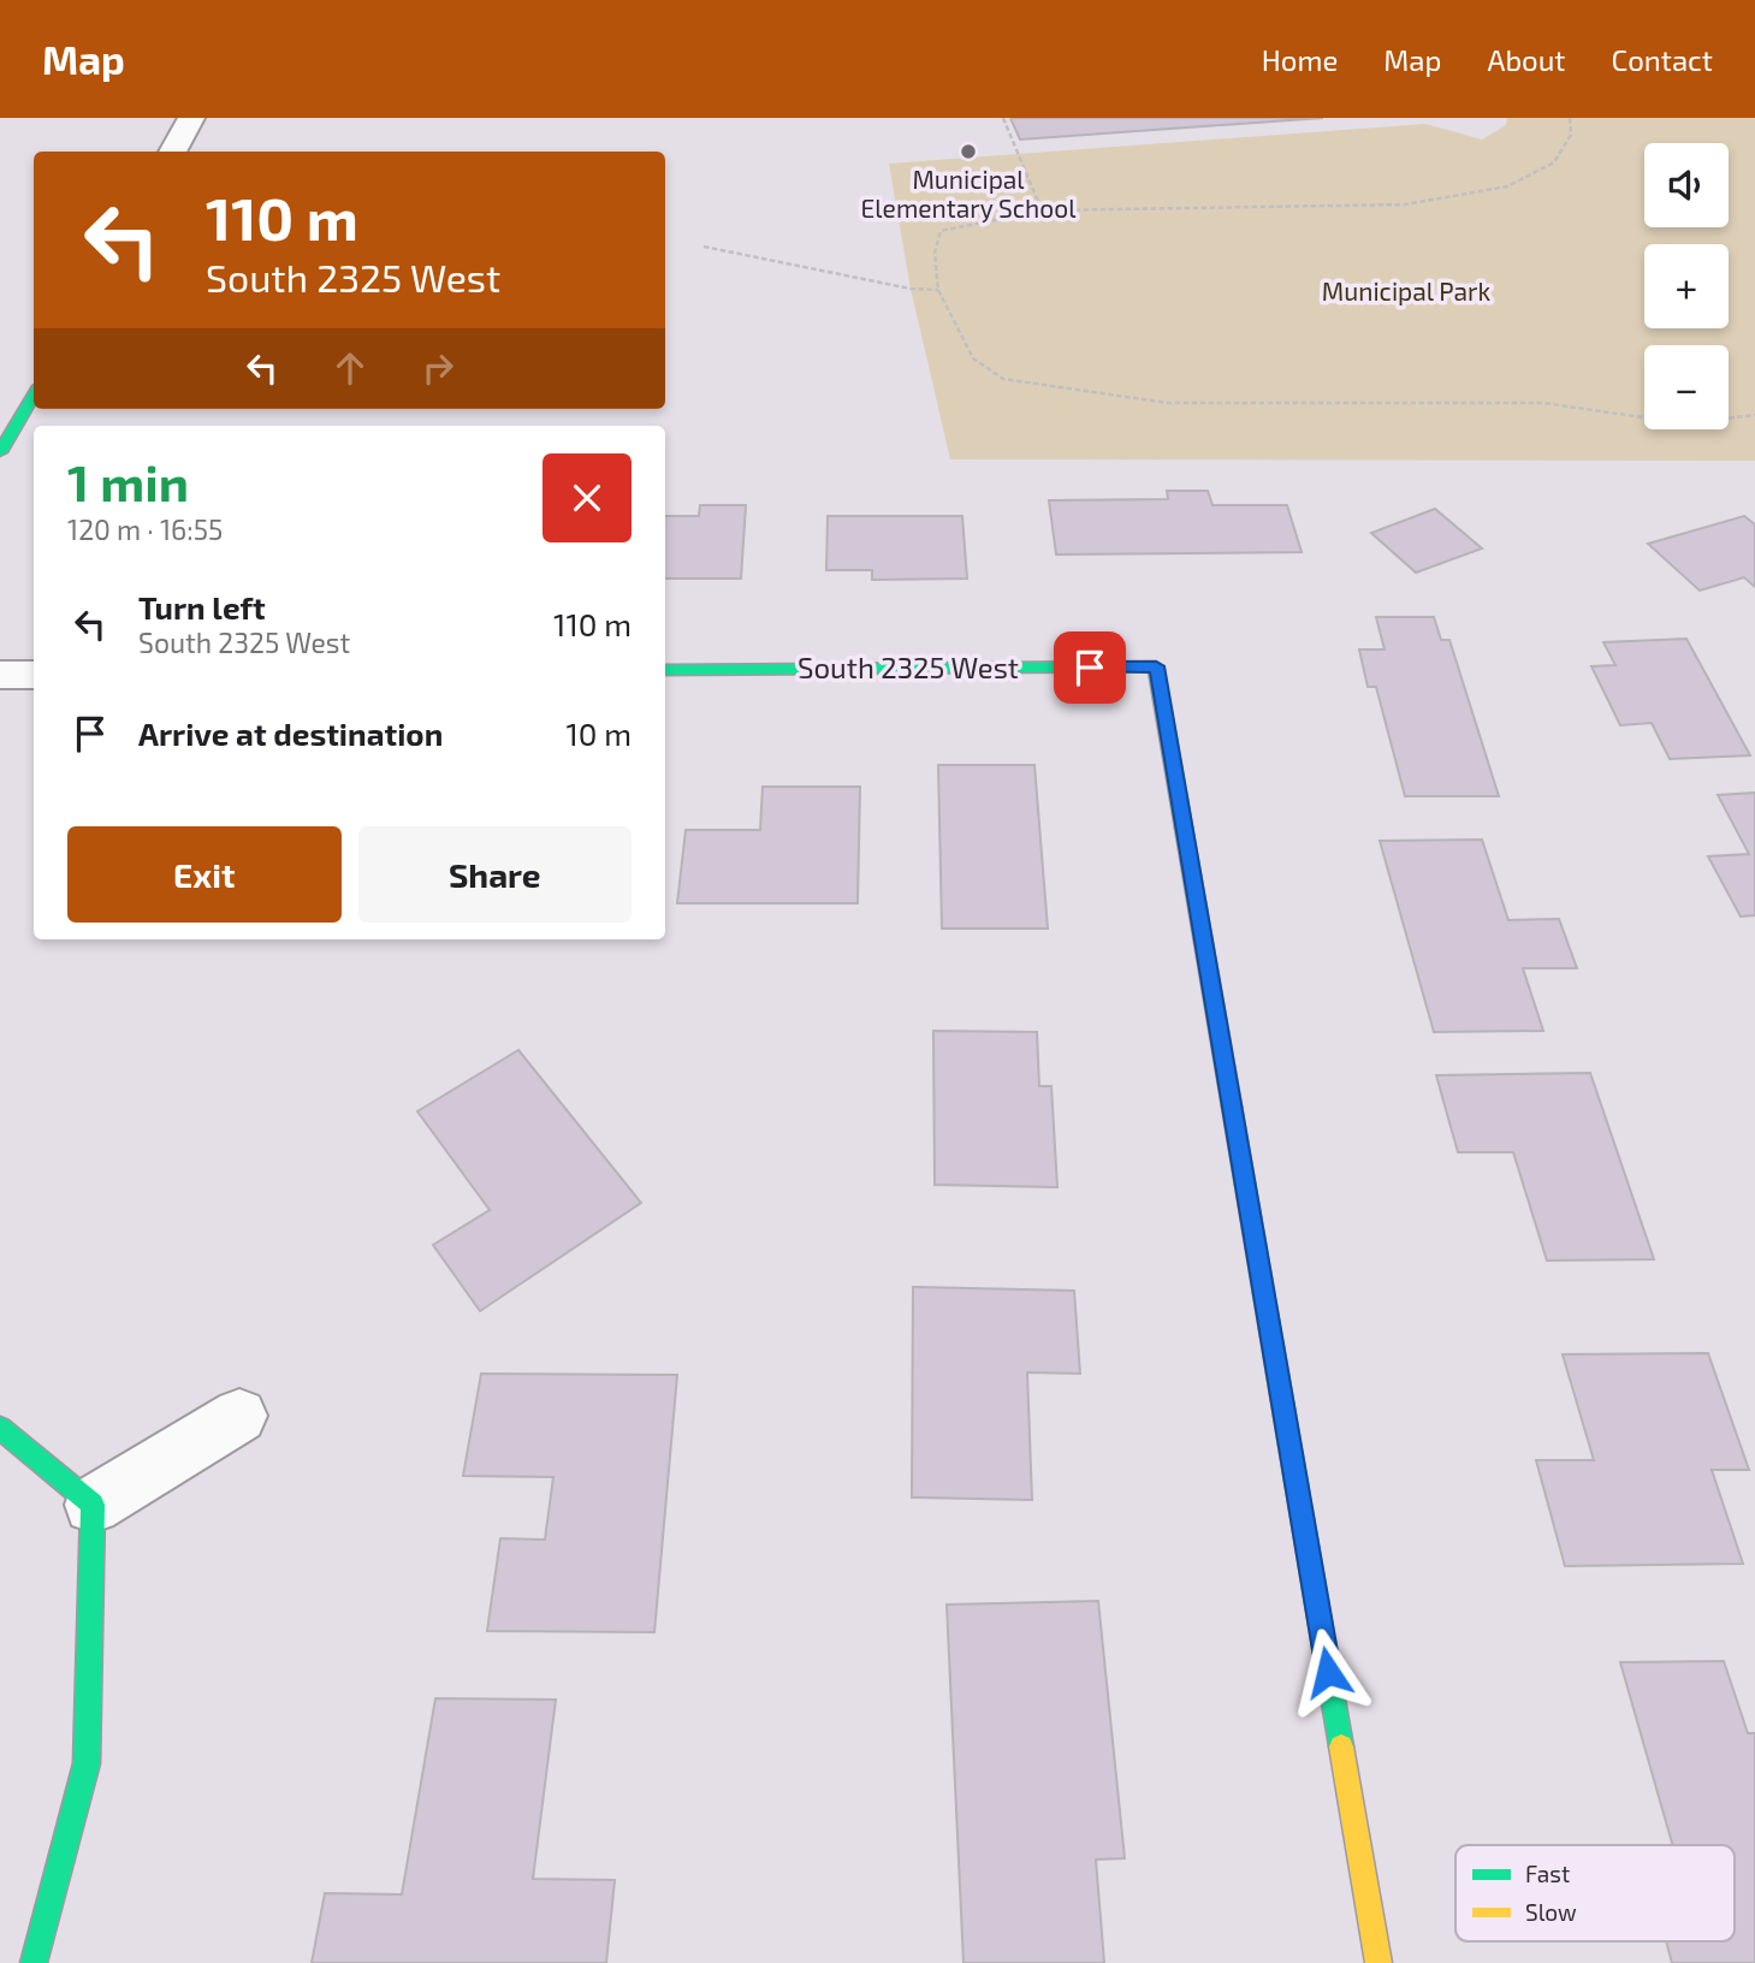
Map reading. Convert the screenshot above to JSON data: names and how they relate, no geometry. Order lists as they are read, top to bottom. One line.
{"streets":{"street":["South 2325 West"]},"parks":["Municipal Park"],"places":["Municipal Elementary School"],"legend":["Fast","Slow"],"page":{"header":"Map","nav":["Home","Map","About","Contact"],"map_buttons":["+","−"],"turn":["110 m","South 2325 West"],"heading":["1 min","120 m · 16:55"],"list":[{"name":"Turn left","note":"South 2325 West","value":"110 m"},{"name":"Arrive at destination","value":"10 m"}],"buttons":["Exit","Share"]}}
